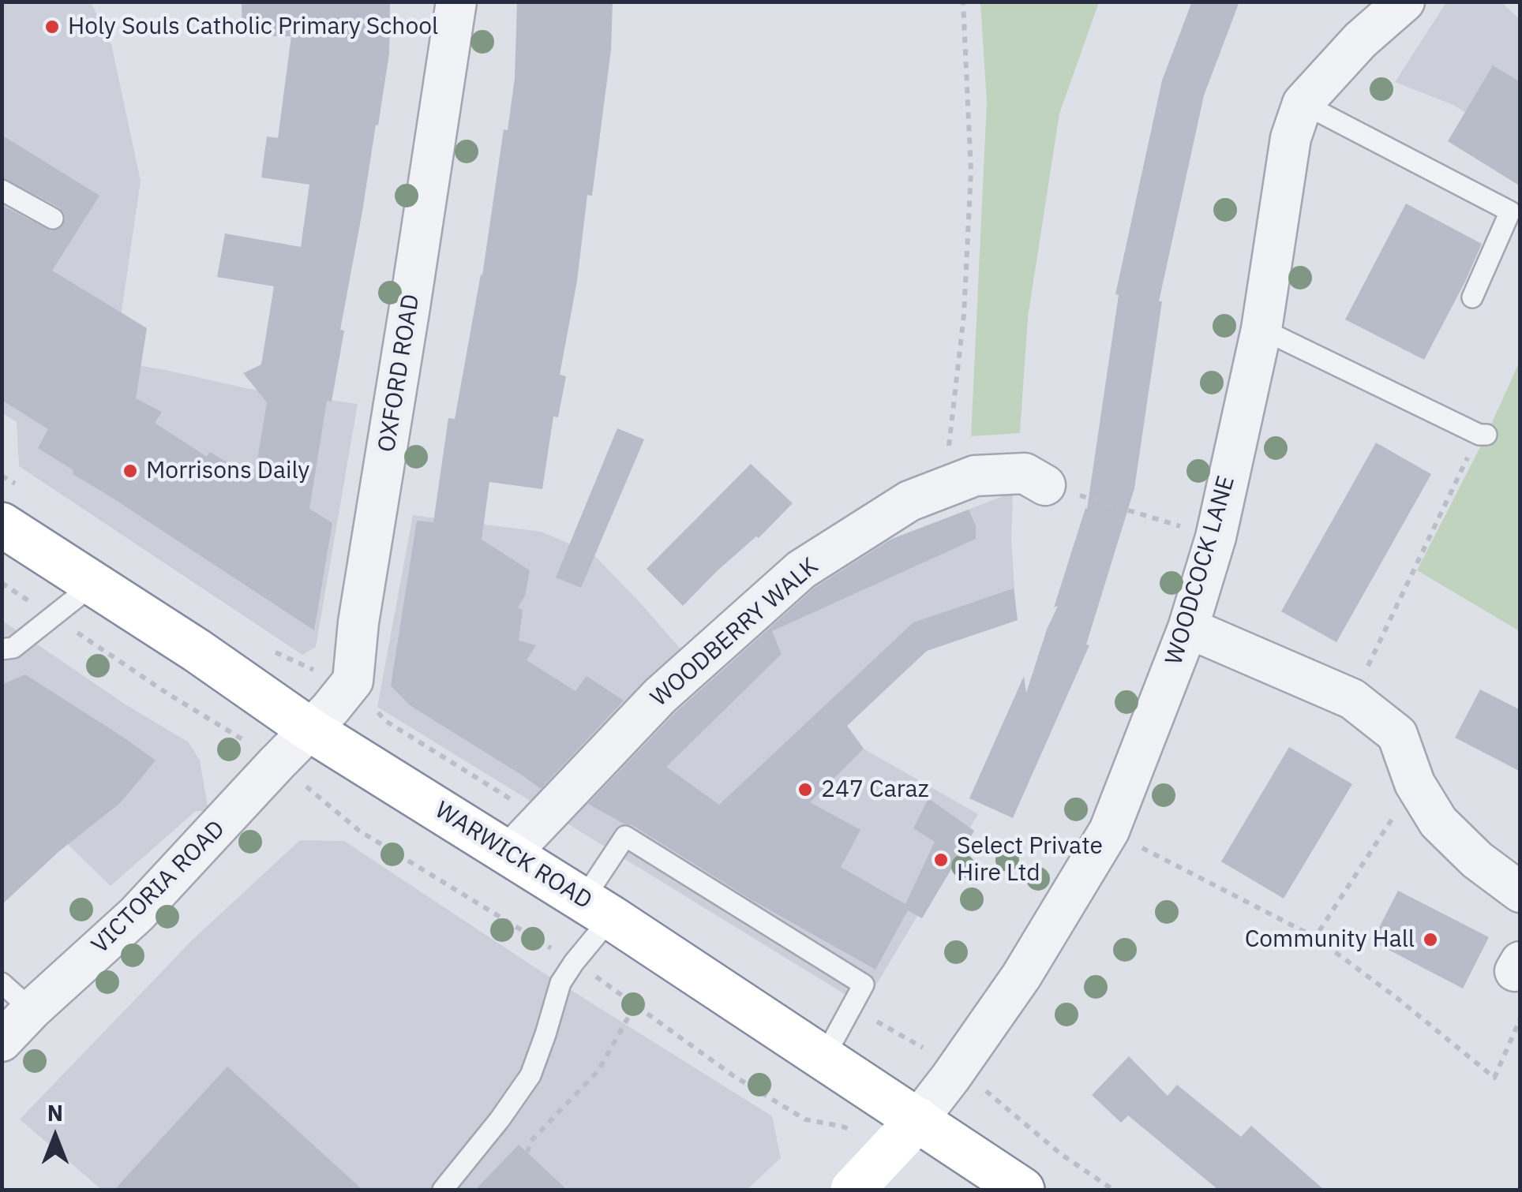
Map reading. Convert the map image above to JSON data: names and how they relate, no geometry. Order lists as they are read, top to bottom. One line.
{"streets":{"main road":["WARWICK ROAD"],"street":["OXFORD ROAD","WOODCOCK LANE","WOODBERRY WALK","VICTORIA ROAD"]},"crossings":[["OXFORD ROAD","WARWICK ROAD"],["OXFORD ROAD","VICTORIA ROAD"],["WOODCOCK LANE","WARWICK ROAD"],["WOODBERRY WALK","WARWICK ROAD"],["WARWICK ROAD","VICTORIA ROAD"]],"places":["Holy Souls Catholic Primary School","Morrisons Daily","247 Caraz","Select Private Hire Ltd","Community Hall"],"north":"top"}
